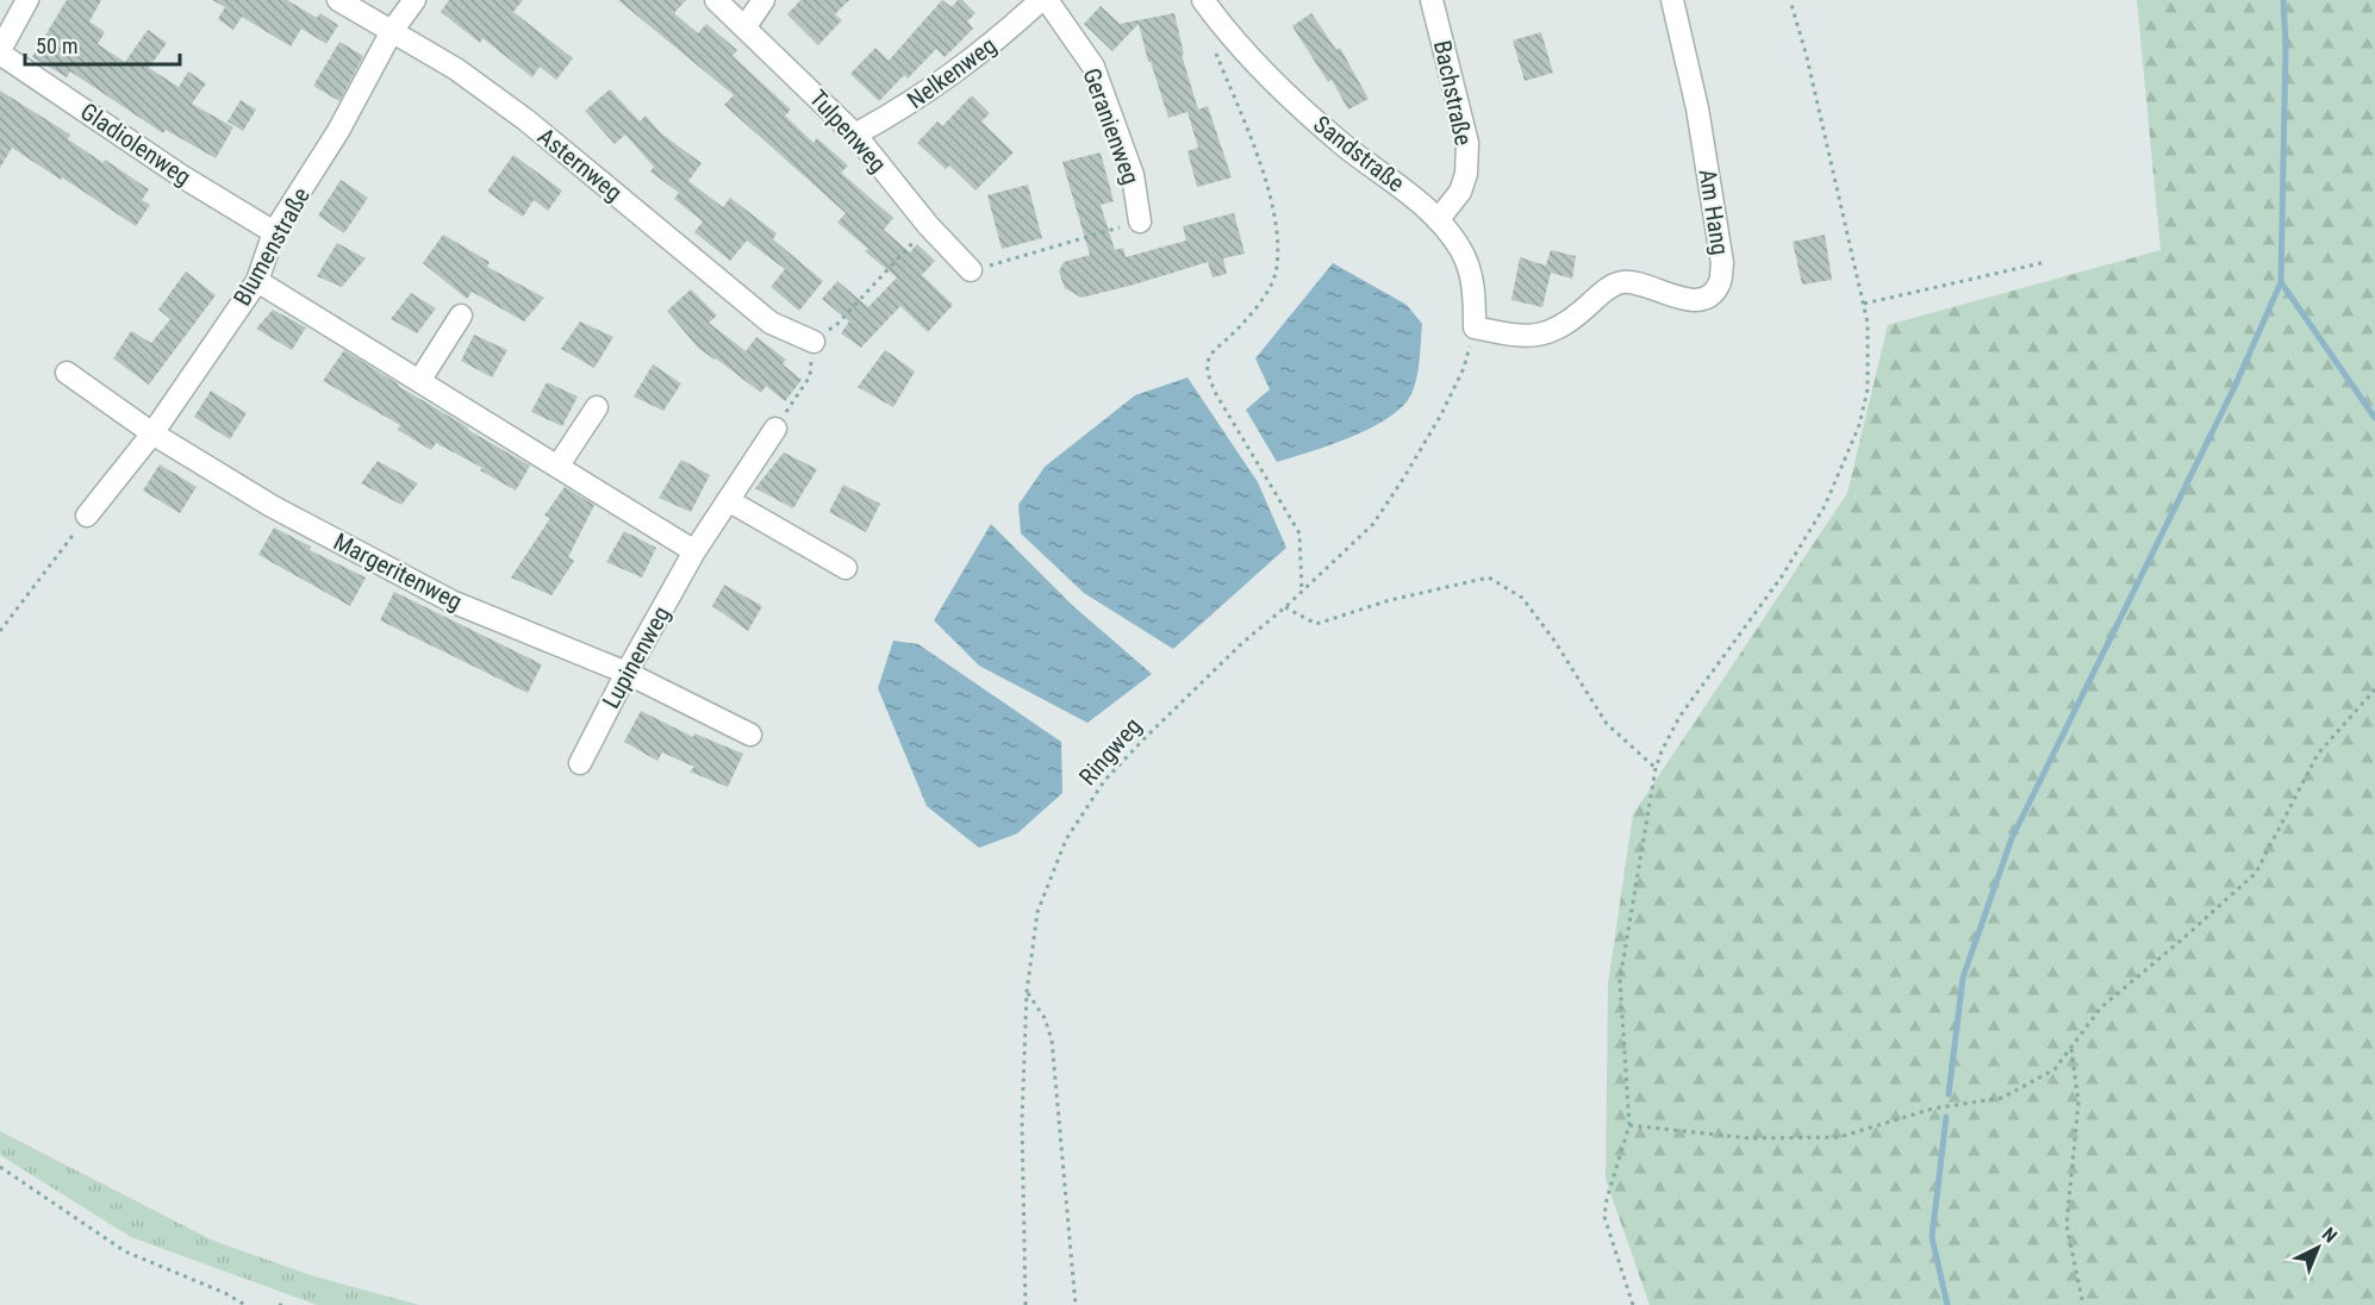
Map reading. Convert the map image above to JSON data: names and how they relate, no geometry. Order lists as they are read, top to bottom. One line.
{"streets":{"street":["Nelkenweg","Bachstraße","Geranienweg","Tulpenweg","Gladiolenweg","Sandstraße","Asternweg","Am Hang","Blumenstraße","Margeritenweg","Lupinenweg"],"path":["Ringweg"]},"crossings":[["Nelkenweg","Tulpenweg"],["Bachstraße","Sandstraße"],["Gladiolenweg","Blumenstraße"],["Sandstraße","Am Hang"],["Sandstraße","Ringweg"],["Asternweg","Blumenstraße"],["Am Hang","Ringweg"],["Blumenstraße","Margeritenweg"],["Margeritenweg","Lupinenweg"]],"scale_bar":"50 m","north":"top right"}
